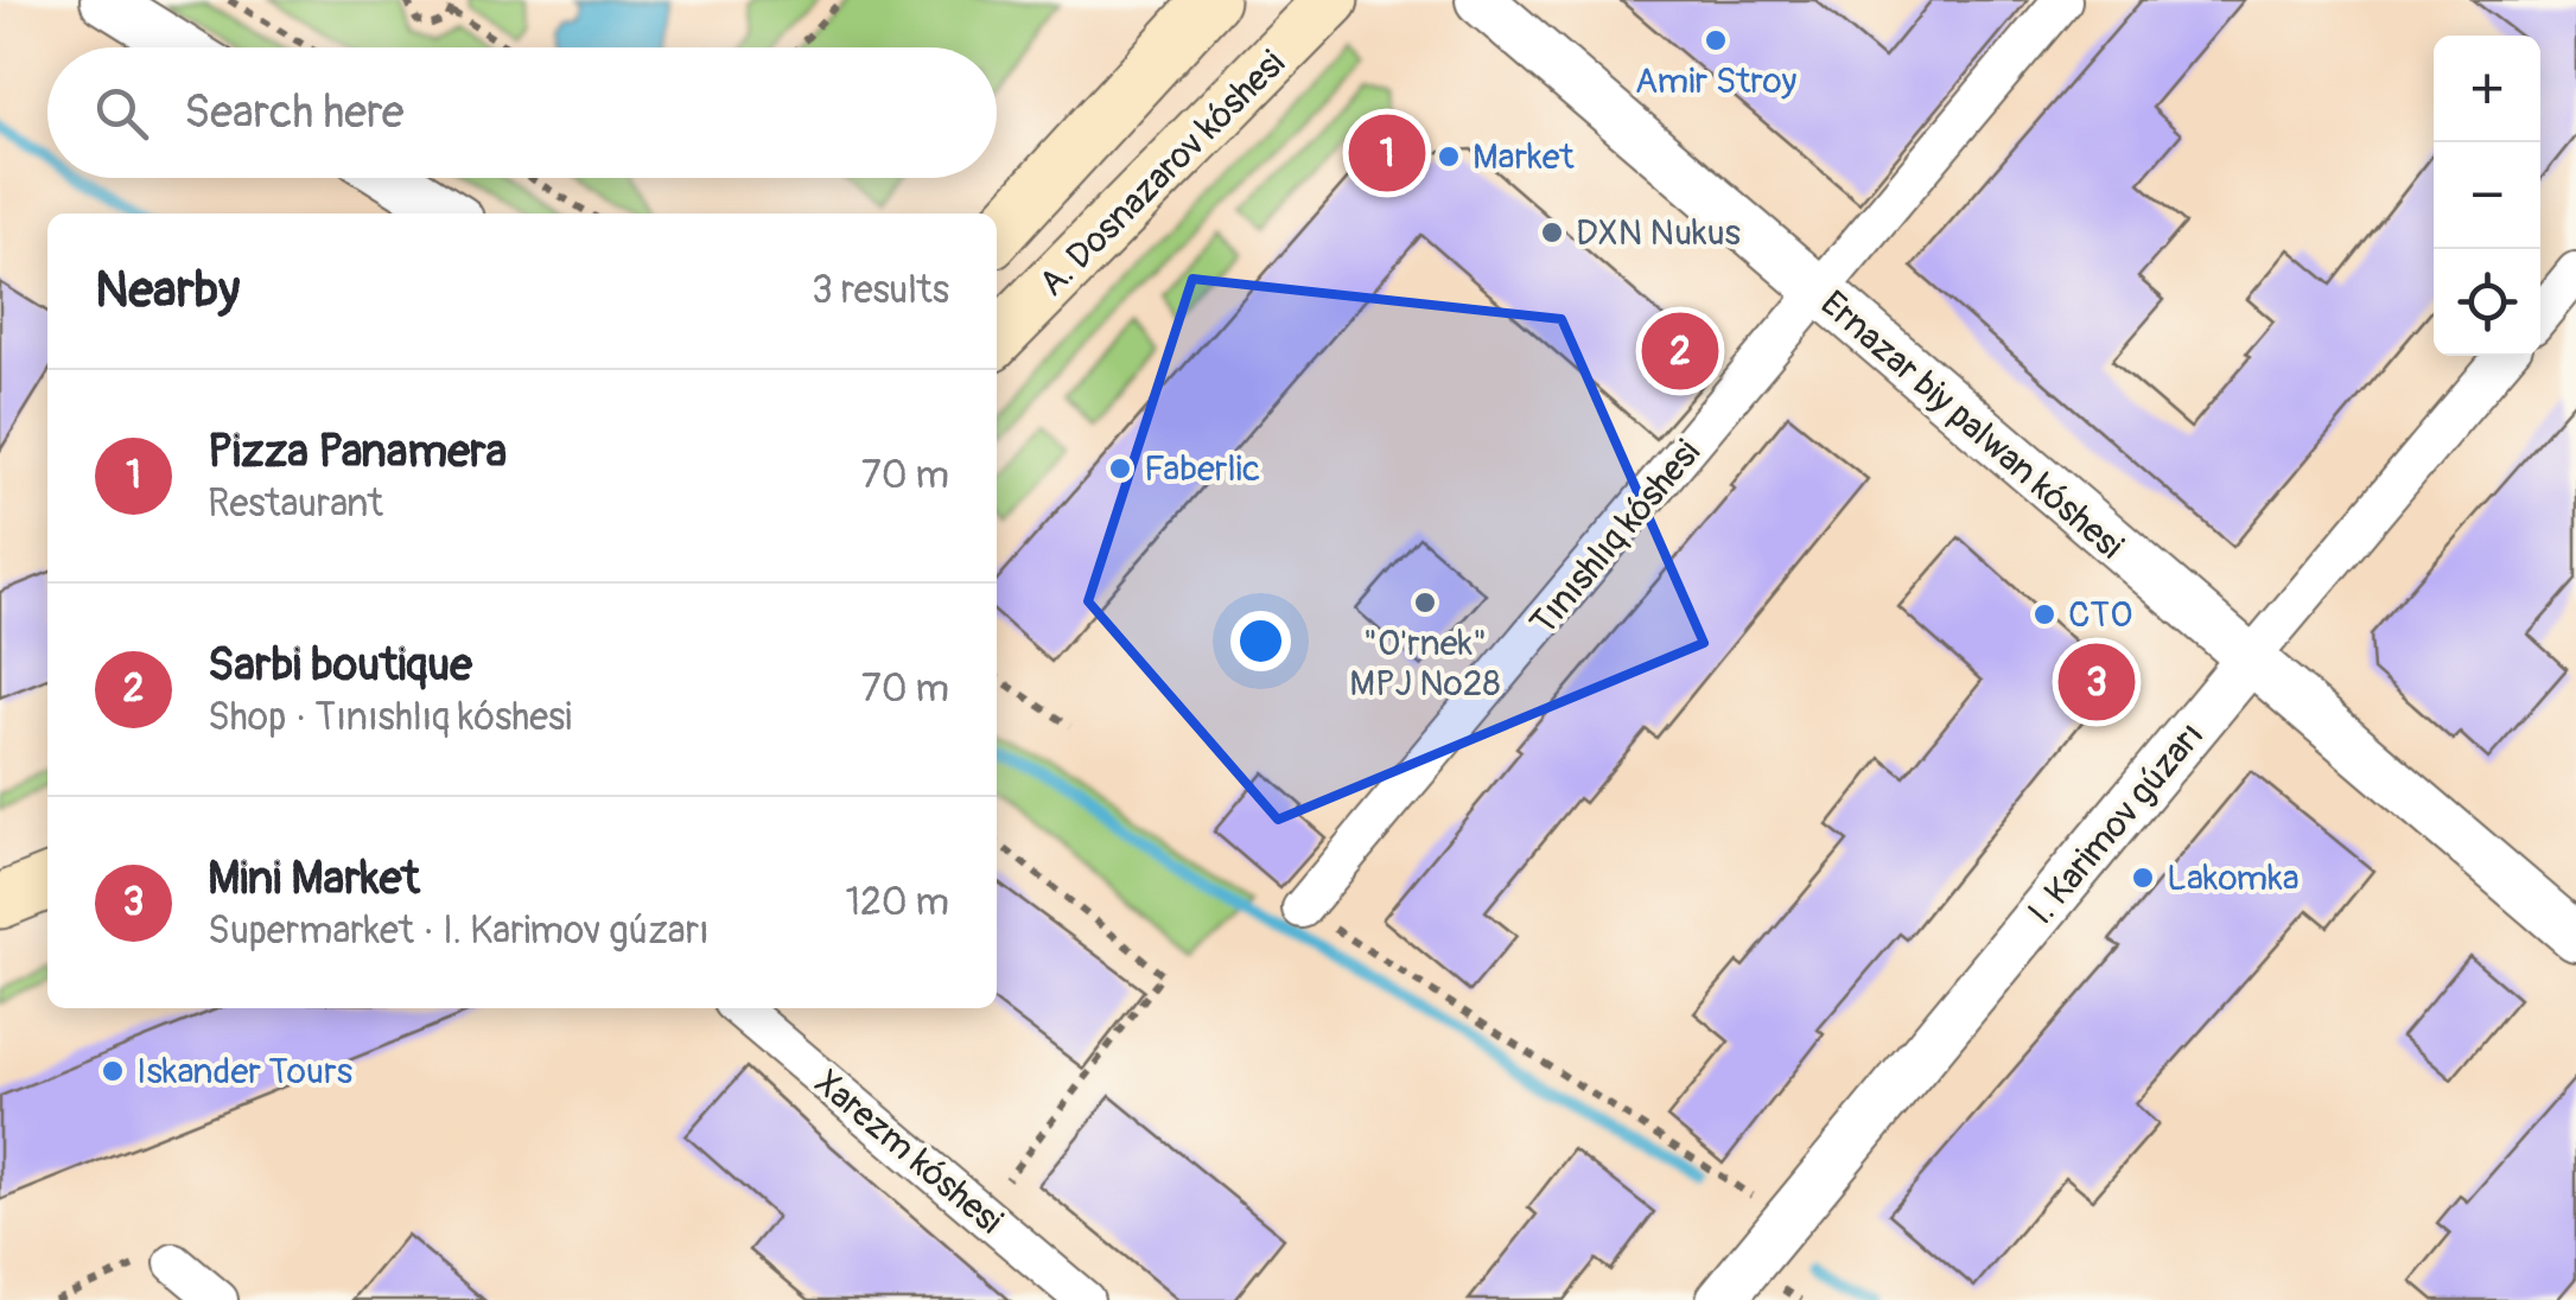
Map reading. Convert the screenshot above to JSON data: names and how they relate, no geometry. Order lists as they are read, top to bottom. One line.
{"streets":{"main road":["A. Dosnazarov kóshesi"],"street":["Ernazar biy palwan kóshesi","Tınıshlıq kóshesi","I. Karimov gúzarı","Xarezm kóshesi"]},"crossings":[["Ernazar biy palwan kóshesi","Tınıshlıq kóshesi"],["Ernazar biy palwan kóshesi","I. Karimov gúzarı"]],"places":["Amir Stroy","Market","DXN Nukus","Faberlic","\"O'rnek\" MPJ №28","СТО","Lakomka","Iskander Tours"],"page":{"map_buttons":["+","−"],"search":"Search here","pins":["1","2","3"],"heading":["Nearby","3 results"],"list":[{"mark":"1","name":"Pizza Panamera","note":"Restaurant","value":"70 m"},{"mark":"2","name":"Sarbi boutique","note":"Shop · Tınıshlıq kóshesi","value":"70 m"},{"mark":"3","name":"Mini Market","note":"Supermarket · I. Karimov gúzarı","value":"120 m"}]}}
